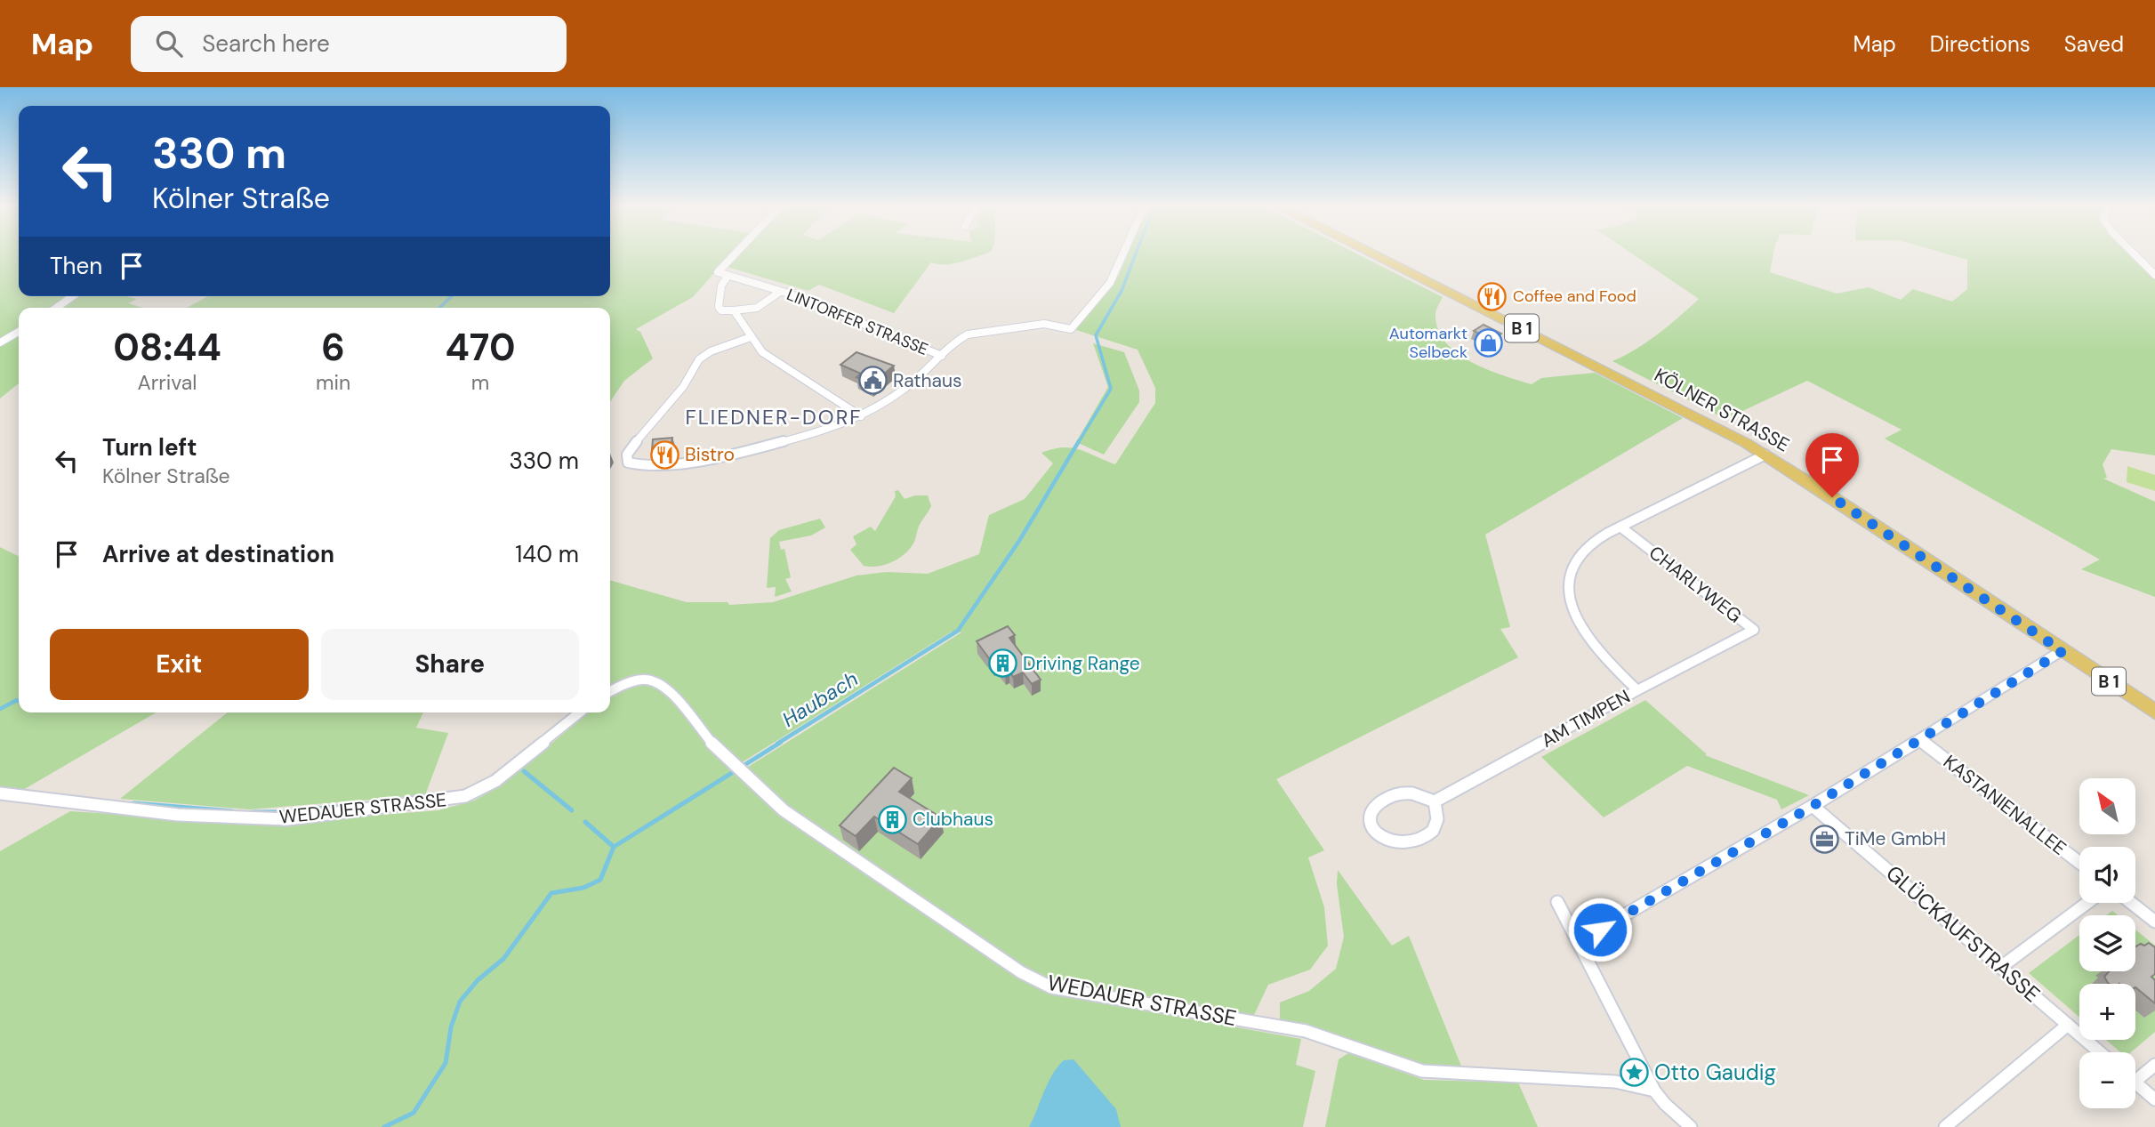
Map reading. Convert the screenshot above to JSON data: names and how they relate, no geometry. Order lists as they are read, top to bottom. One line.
{"streets":{"main road":["B 1","KÖLNER STRASSE"],"street":["LINTORFER STRASSE","CHARLYWEG","AM TIMPEN","KASTANIENALLEE","WEDAUER STRASSE","GLÜCKAUFSTRASSE"]},"crossings":[["KÖLNER STRASSE","AM TIMPEN"],["CHARLYWEG","AM TIMPEN"]],"districts":["FLIEDNER-DORF"],"water":["Haubach"],"places":{"restaurant":["Coffee and Food","Bistro"],"shop":["Automarkt Selbeck"],"public building":["Rathaus"],"building":["Driving Range","Clubhaus"],"office":["TiMe GmbH"],"place":["Otto Gaudig"]},"north":"top left","page":{"header":"Map","search":"Search here","nav":["Map","Directions","Saved"],"turn":["330 m","Kölner Straße"],"then":"Then","eta":["08:44","Arrival","6","min","470","m"],"list":[{"name":"Turn left","note":"Kölner Straße","value":"330 m"},{"name":"Arrive at destination","value":"140 m"}],"buttons":["Exit","Share"],"map_buttons":["+","−"]}}
